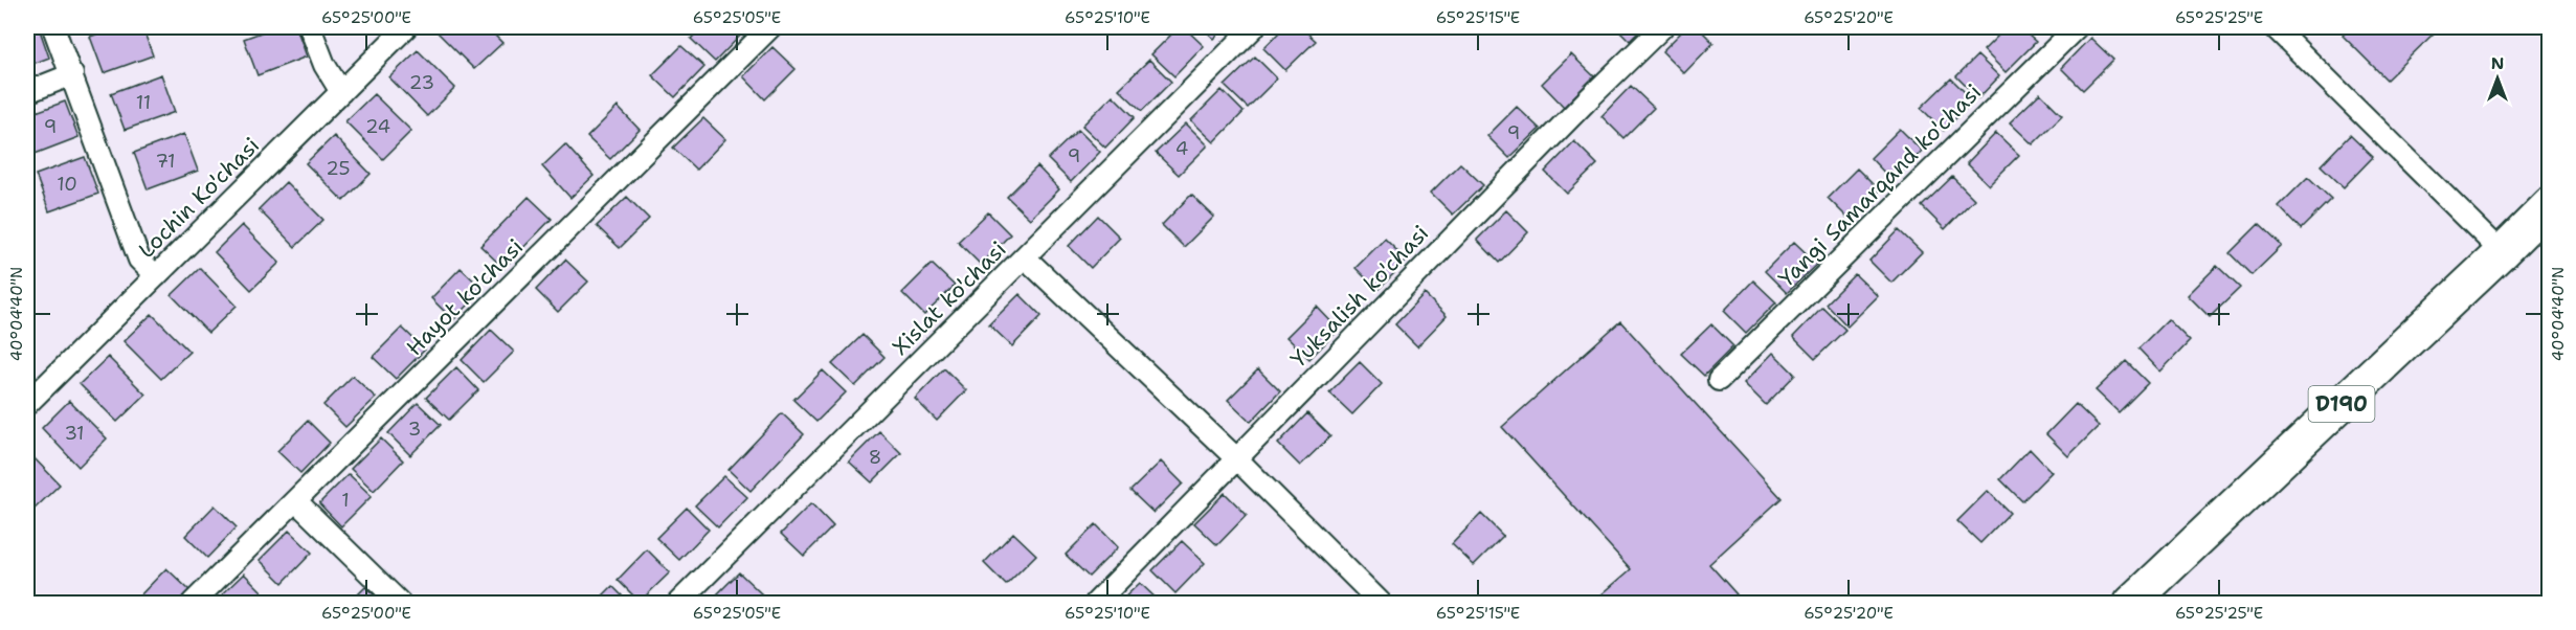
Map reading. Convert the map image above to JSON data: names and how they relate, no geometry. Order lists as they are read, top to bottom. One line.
{"streets":{"main road":["D190"],"street":["Yangi Samarqand ko'chasi","Lochin Ko'chasi","Yuksalish ko'chasi","Hayot ko'chasi","Xislat ko'chasi"]},"house_numbers":["23","11","9","24","9","4","9","71","25","10","3","31","8","1"],"north":"top","coordinates":["65°25'00\"E","65°25'05\"E","65°25'10\"E","65°25'15\"E","65°25'20\"E","65°25'25\"E","40°04'40\"N"]}
